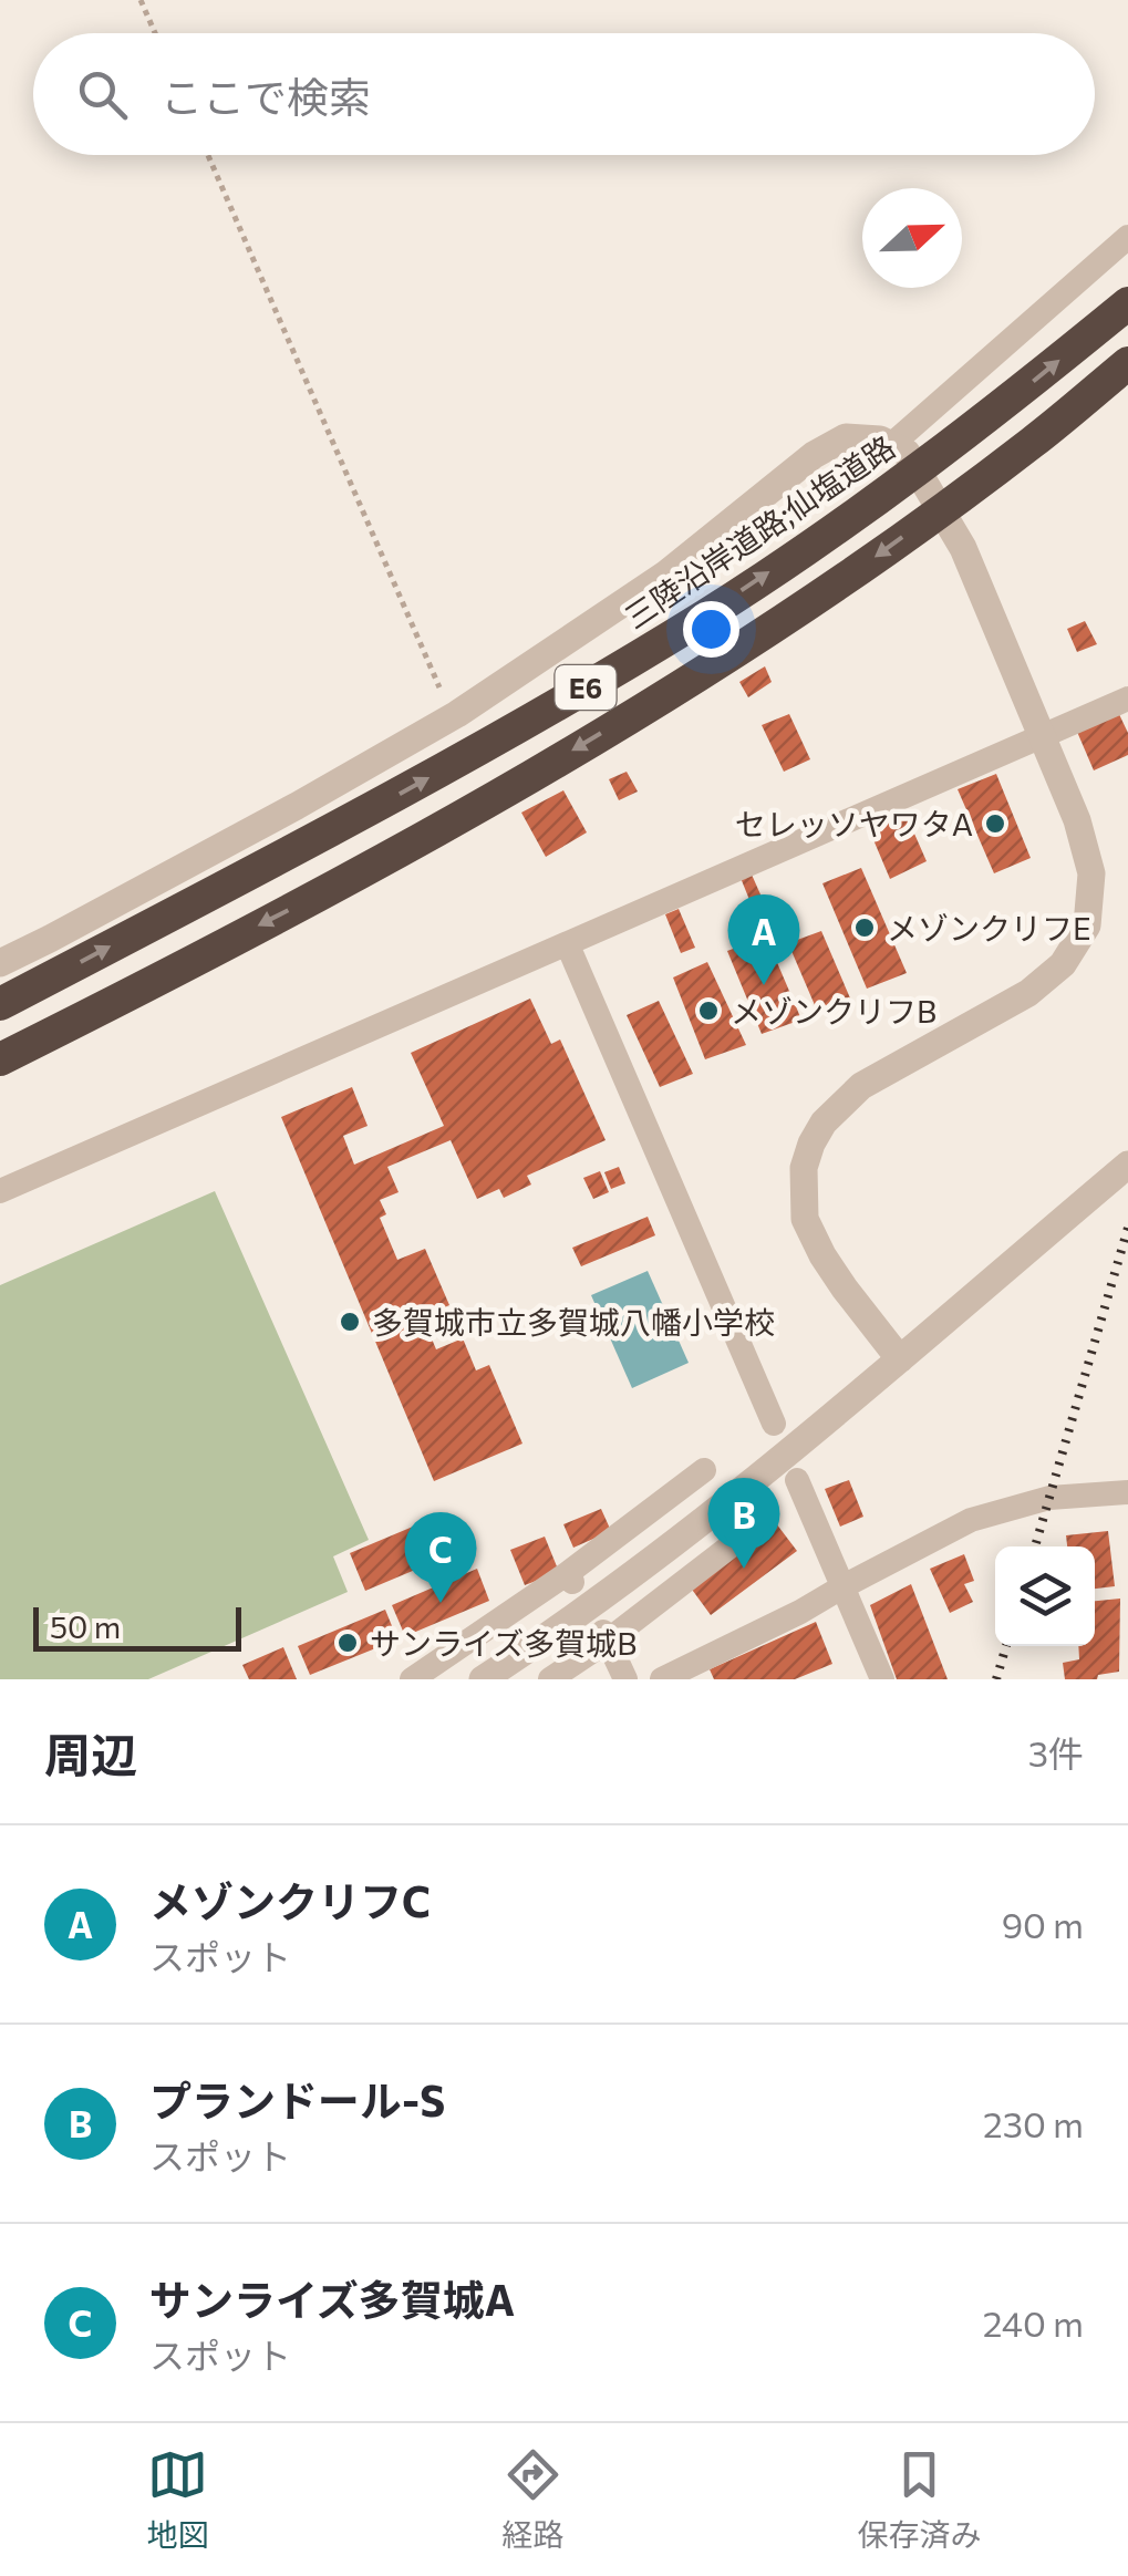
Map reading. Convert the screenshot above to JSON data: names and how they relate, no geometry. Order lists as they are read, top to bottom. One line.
{"streets":{"highway":["三陸沿岸道路;仙塩道路","E6"]},"places":["セレッソヤワタA","メゾンクリフE","メゾンクリフB","多賀城市立多賀城八幡小学校","サンライズ多賀城B"],"scale_bar":"50 m","north":"right","page":{"search":"ここで検索","pins":["A","B","C"],"scale":"50 m","heading":["周辺","3件"],"list":[{"mark":"A","name":"メゾンクリフC","note":"スポット","value":"90 m"},{"mark":"B","name":"プランドール-S","note":"スポット","value":"230 m"},{"mark":"C","name":"サンライズ多賀城A","note":"スポット","value":"240 m"}],"nav":["地図","経路","保存済み"]}}
